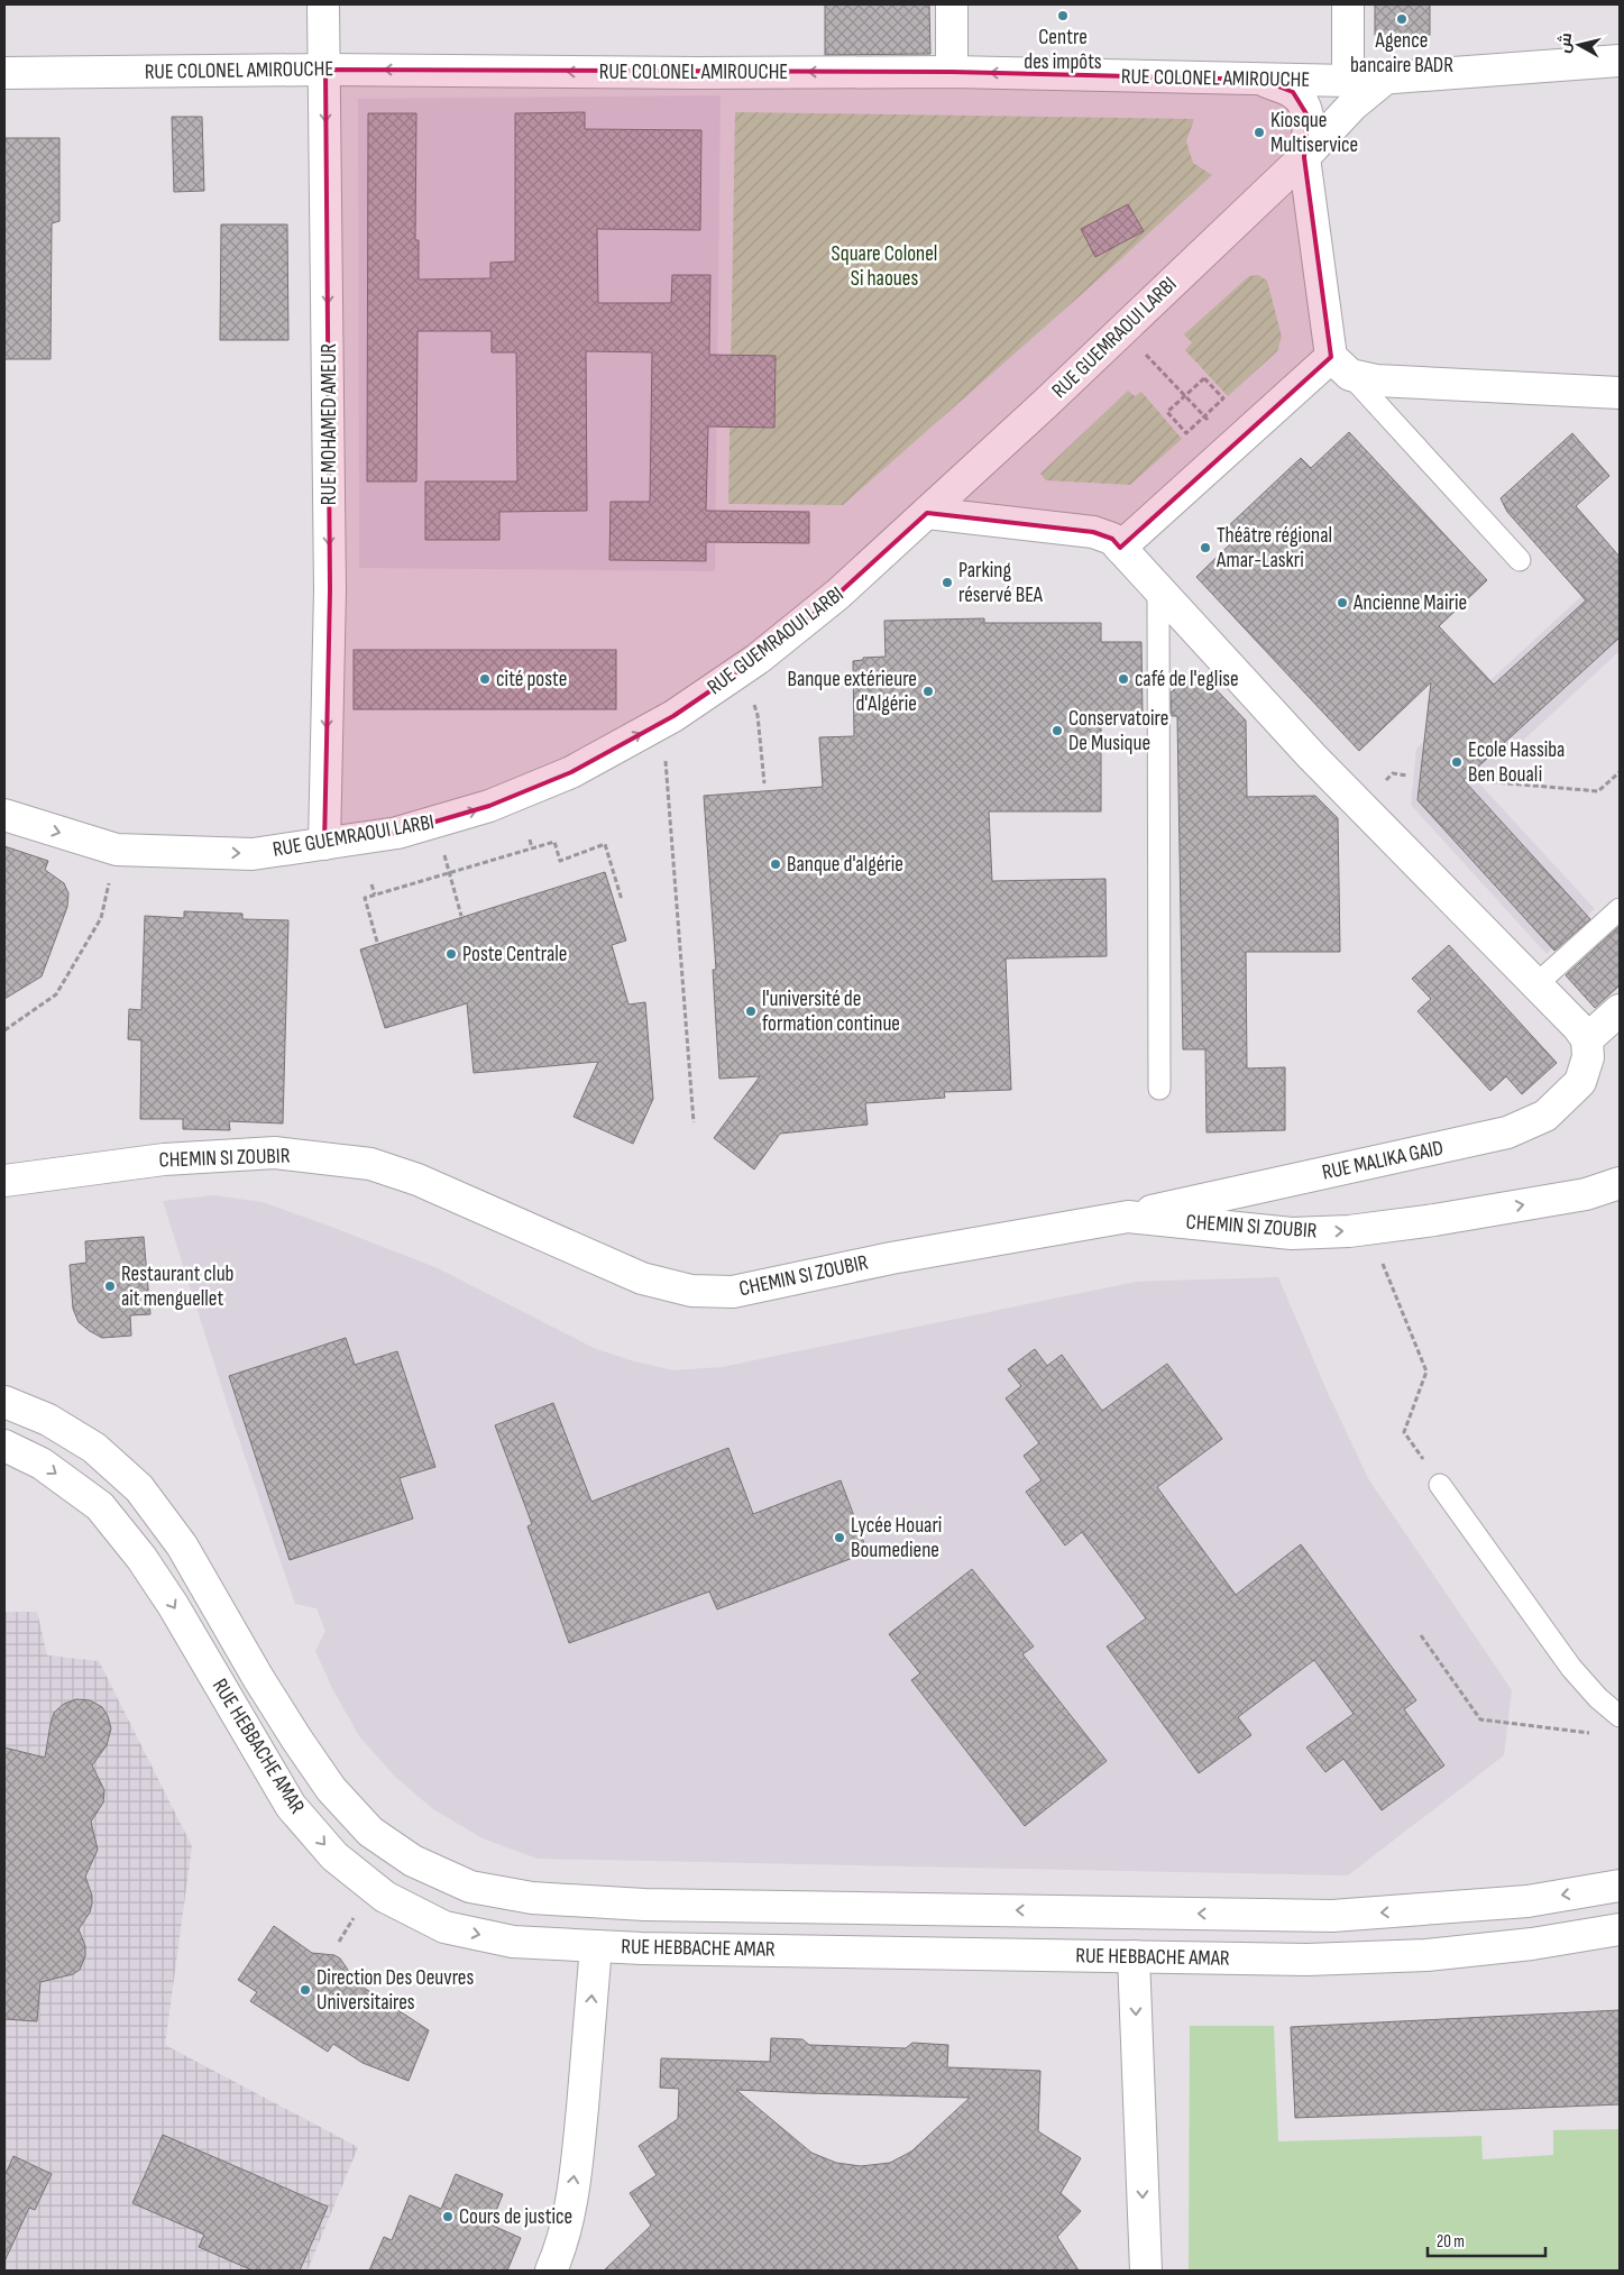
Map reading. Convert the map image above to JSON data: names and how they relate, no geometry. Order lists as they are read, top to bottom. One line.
{"streets":{"street":["RUE COLONEL AMIROUCHE","RUE GUEMRAOUI LARBI","RUE MOHAMED AMEUR","CHEMIN SI ZOUBIR","RUE MALIKA GAID","RUE HEBBACHE AMAR"]},"crossings":[["RUE COLONEL AMIROUCHE","RUE GUEMRAOUI LARBI"],["RUE COLONEL AMIROUCHE","RUE MOHAMED AMEUR"],["RUE GUEMRAOUI LARBI","RUE MOHAMED AMEUR"],["CHEMIN SI ZOUBIR","RUE MALIKA GAID"]],"one_way":["RUE COLONEL AMIROUCHE","RUE GUEMRAOUI LARBI","RUE MOHAMED AMEUR"],"parks":["Square Colonel Si haoues"],"places":["Centre des impôts","Agence bancaire BADR","Kiosque Multiservice","Théâtre régional Amar-Laskri","Parking réservé BEA","Ancienne Mairie","cité poste","café de l'eglise","Banque extérieure d'Algérie","Conservatoire De Musique","Ecole Hassiba Ben Bouali","Banque d'algérie","Poste Centrale","l'université de formation continue","Restaurant club ait menguellet","Lycée Houari Boumediene","Direction Des Oeuvres Universitaires","Cours de justice"],"scale_bar":"20 m","north":"left"}
